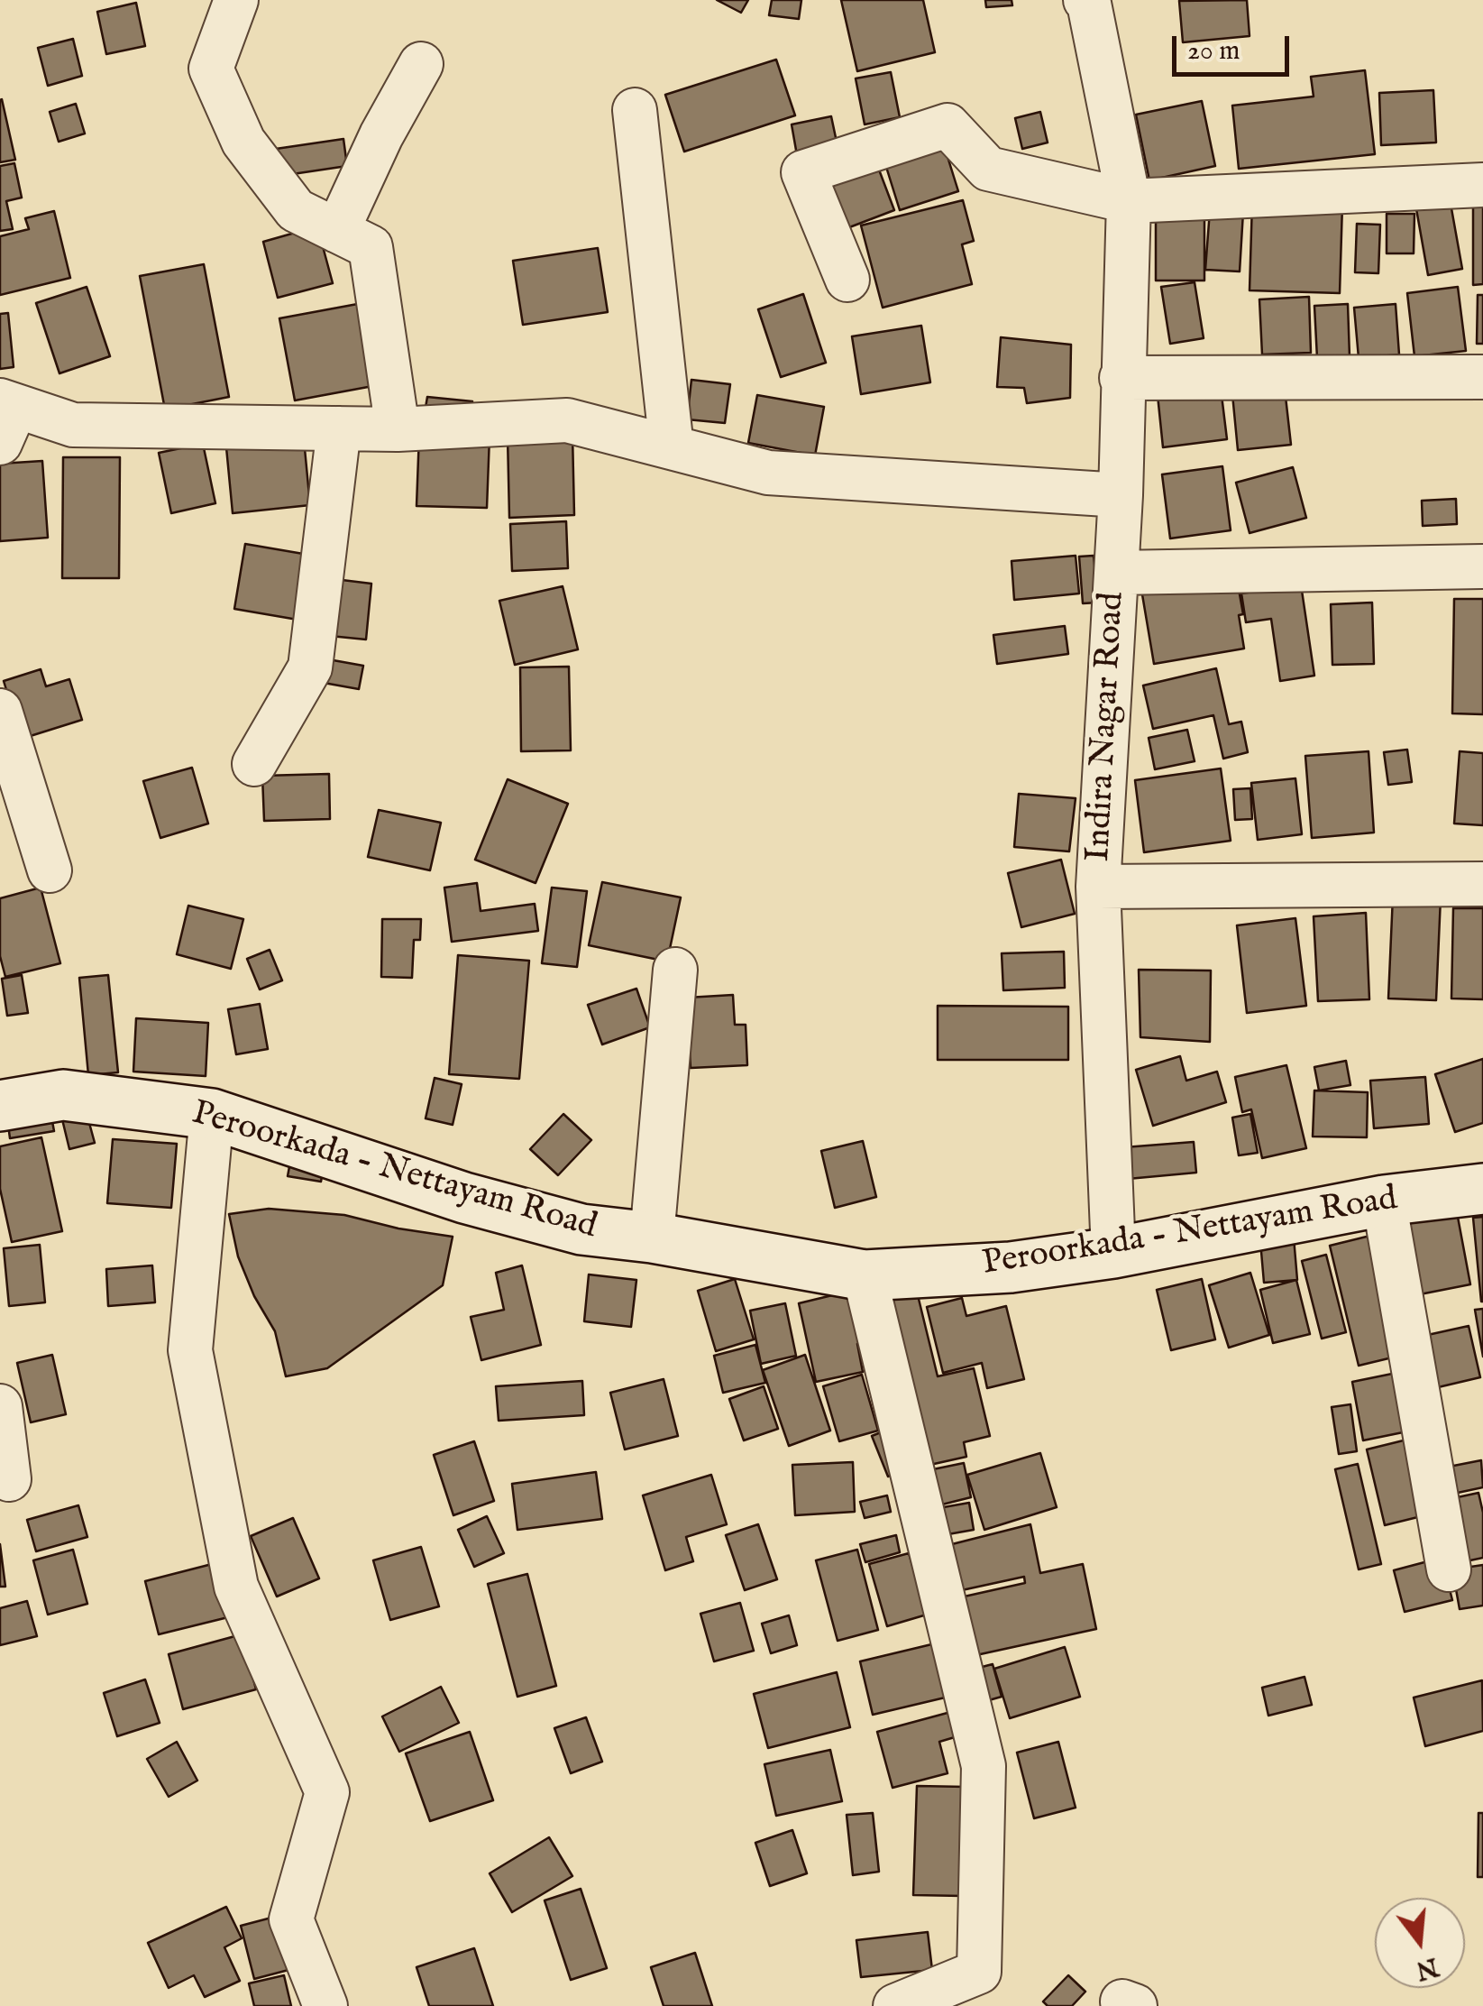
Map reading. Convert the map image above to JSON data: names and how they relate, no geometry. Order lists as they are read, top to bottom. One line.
{"streets":{"street":["Indira Nagar Road","Peroorkada - Nettayam Road"]},"crossings":[["Indira Nagar Road","Peroorkada - Nettayam Road"]],"scale_bar":"20 m","north":"bottom"}
